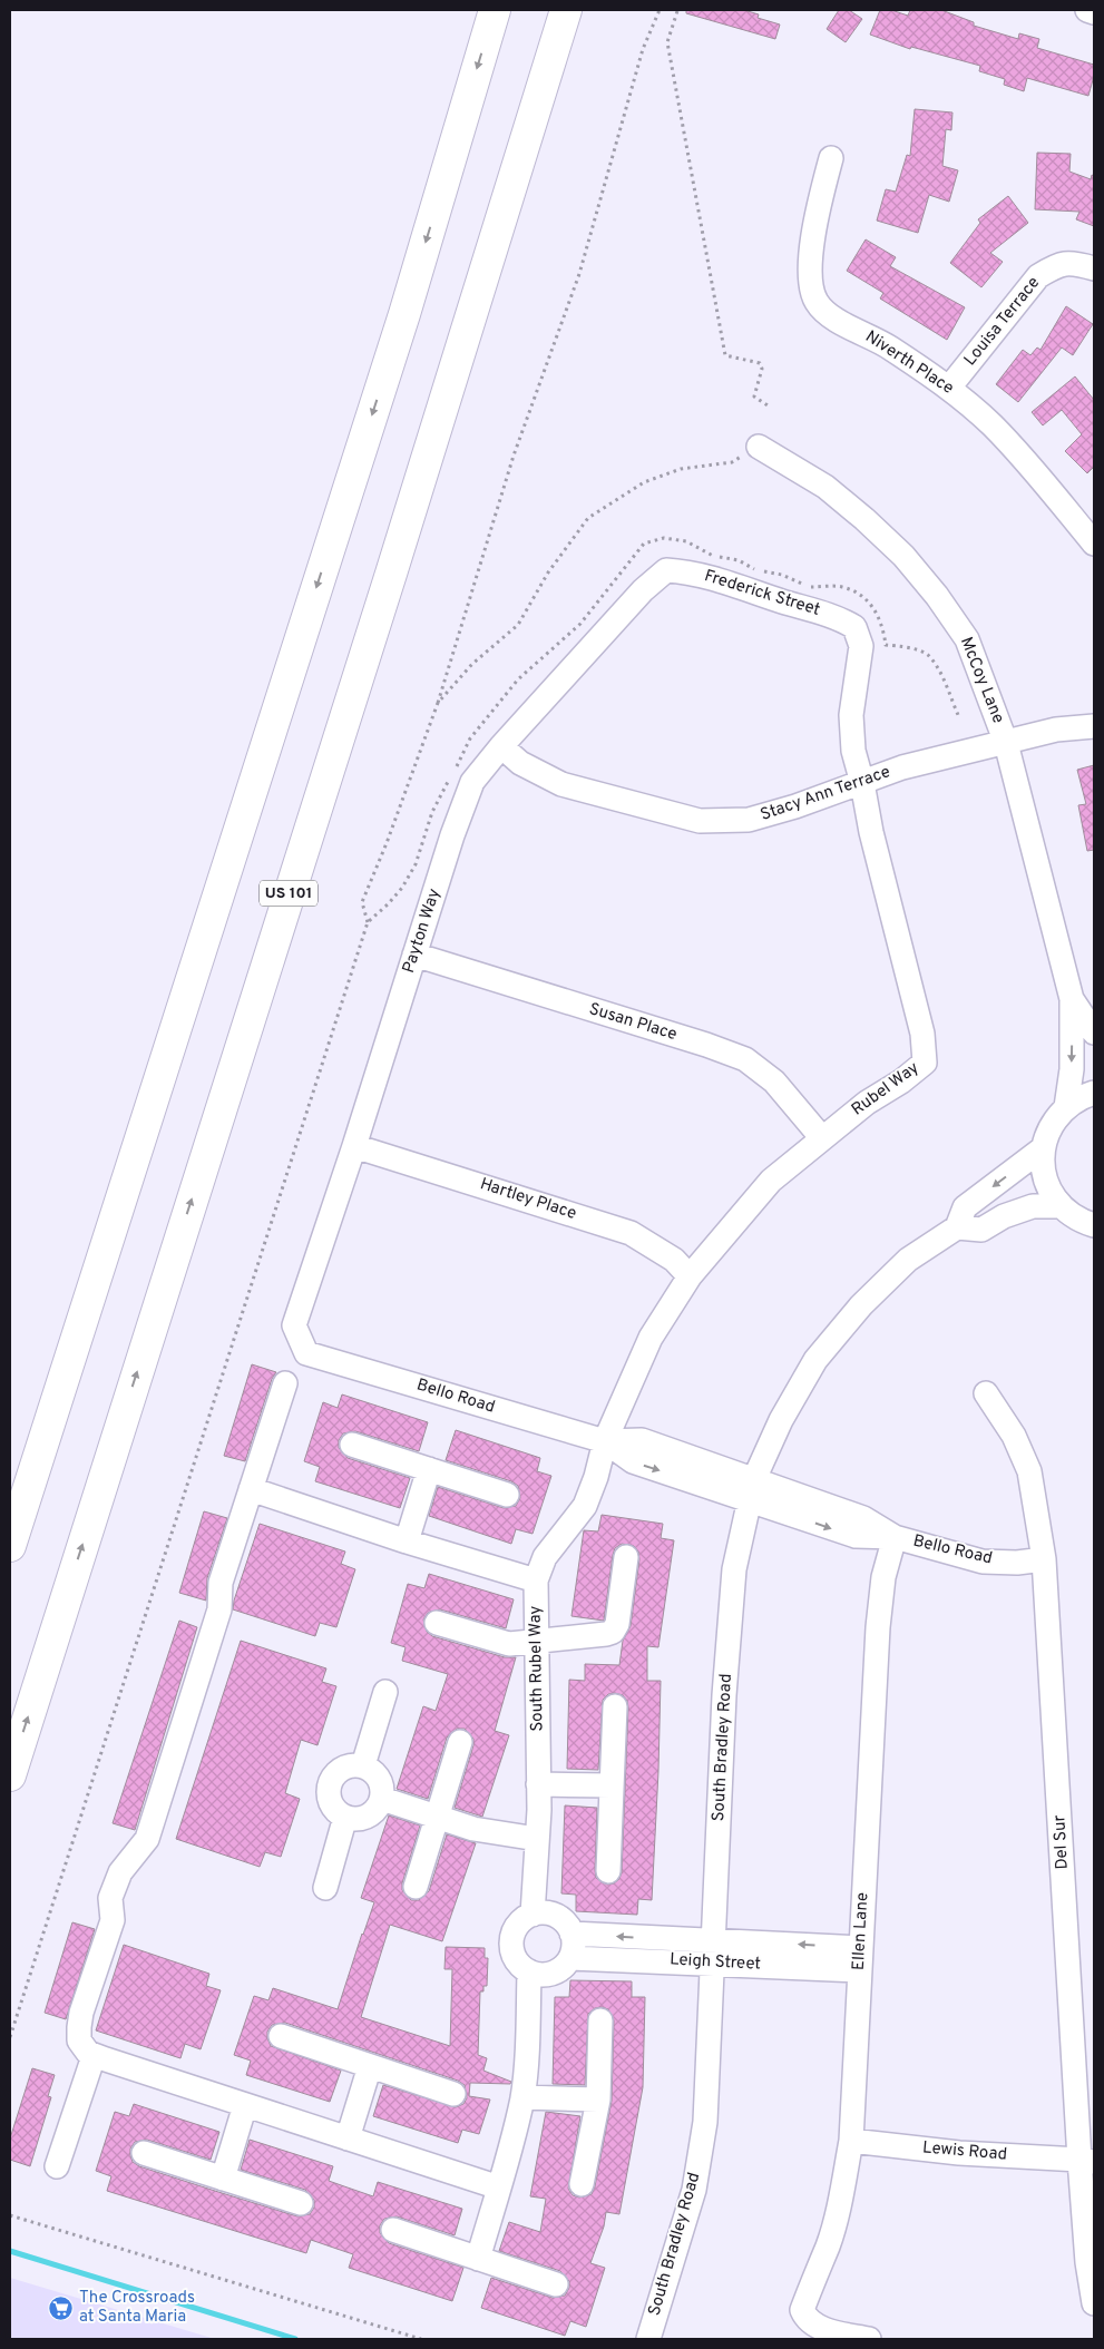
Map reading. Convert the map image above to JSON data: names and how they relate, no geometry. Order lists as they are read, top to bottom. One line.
{"streets":{"highway":["US 101"],"street":["Louisa Terrace","Niverth Place","Frederick Street","McCoy Lane","Stacy Ann Terrace","Payton Way","Susan Place","Rubel Way","Hartley Place","Bello Road","South Rubel Way","South Bradley Road","Del Sur","Ellen Lane","Leigh Street","Lewis Road"]},"crossings":[["Louisa Terrace","Niverth Place"],["Frederick Street","Payton Way"],["Frederick Street","Rubel Way"],["McCoy Lane","Stacy Ann Terrace"],["Stacy Ann Terrace","Payton Way"],["Stacy Ann Terrace","Rubel Way"],["Payton Way","Susan Place"],["Payton Way","Hartley Place"],["Payton Way","Bello Road"],["Susan Place","Rubel Way"],["Rubel Way","Hartley Place"],["Rubel Way","Bello Road"],["Rubel Way","South Rubel Way"],["Bello Road","South Rubel Way"],["Bello Road","South Bradley Road"],["Bello Road","Del Sur"],["Bello Road","Ellen Lane"],["South Rubel Way","Leigh Street"],["South Bradley Road","Leigh Street"],["Del Sur","Lewis Road"],["Ellen Lane","Leigh Street"],["Ellen Lane","Lewis Road"]],"places":{"supermarket":["The Crossroads at Santa Maria"]}}
